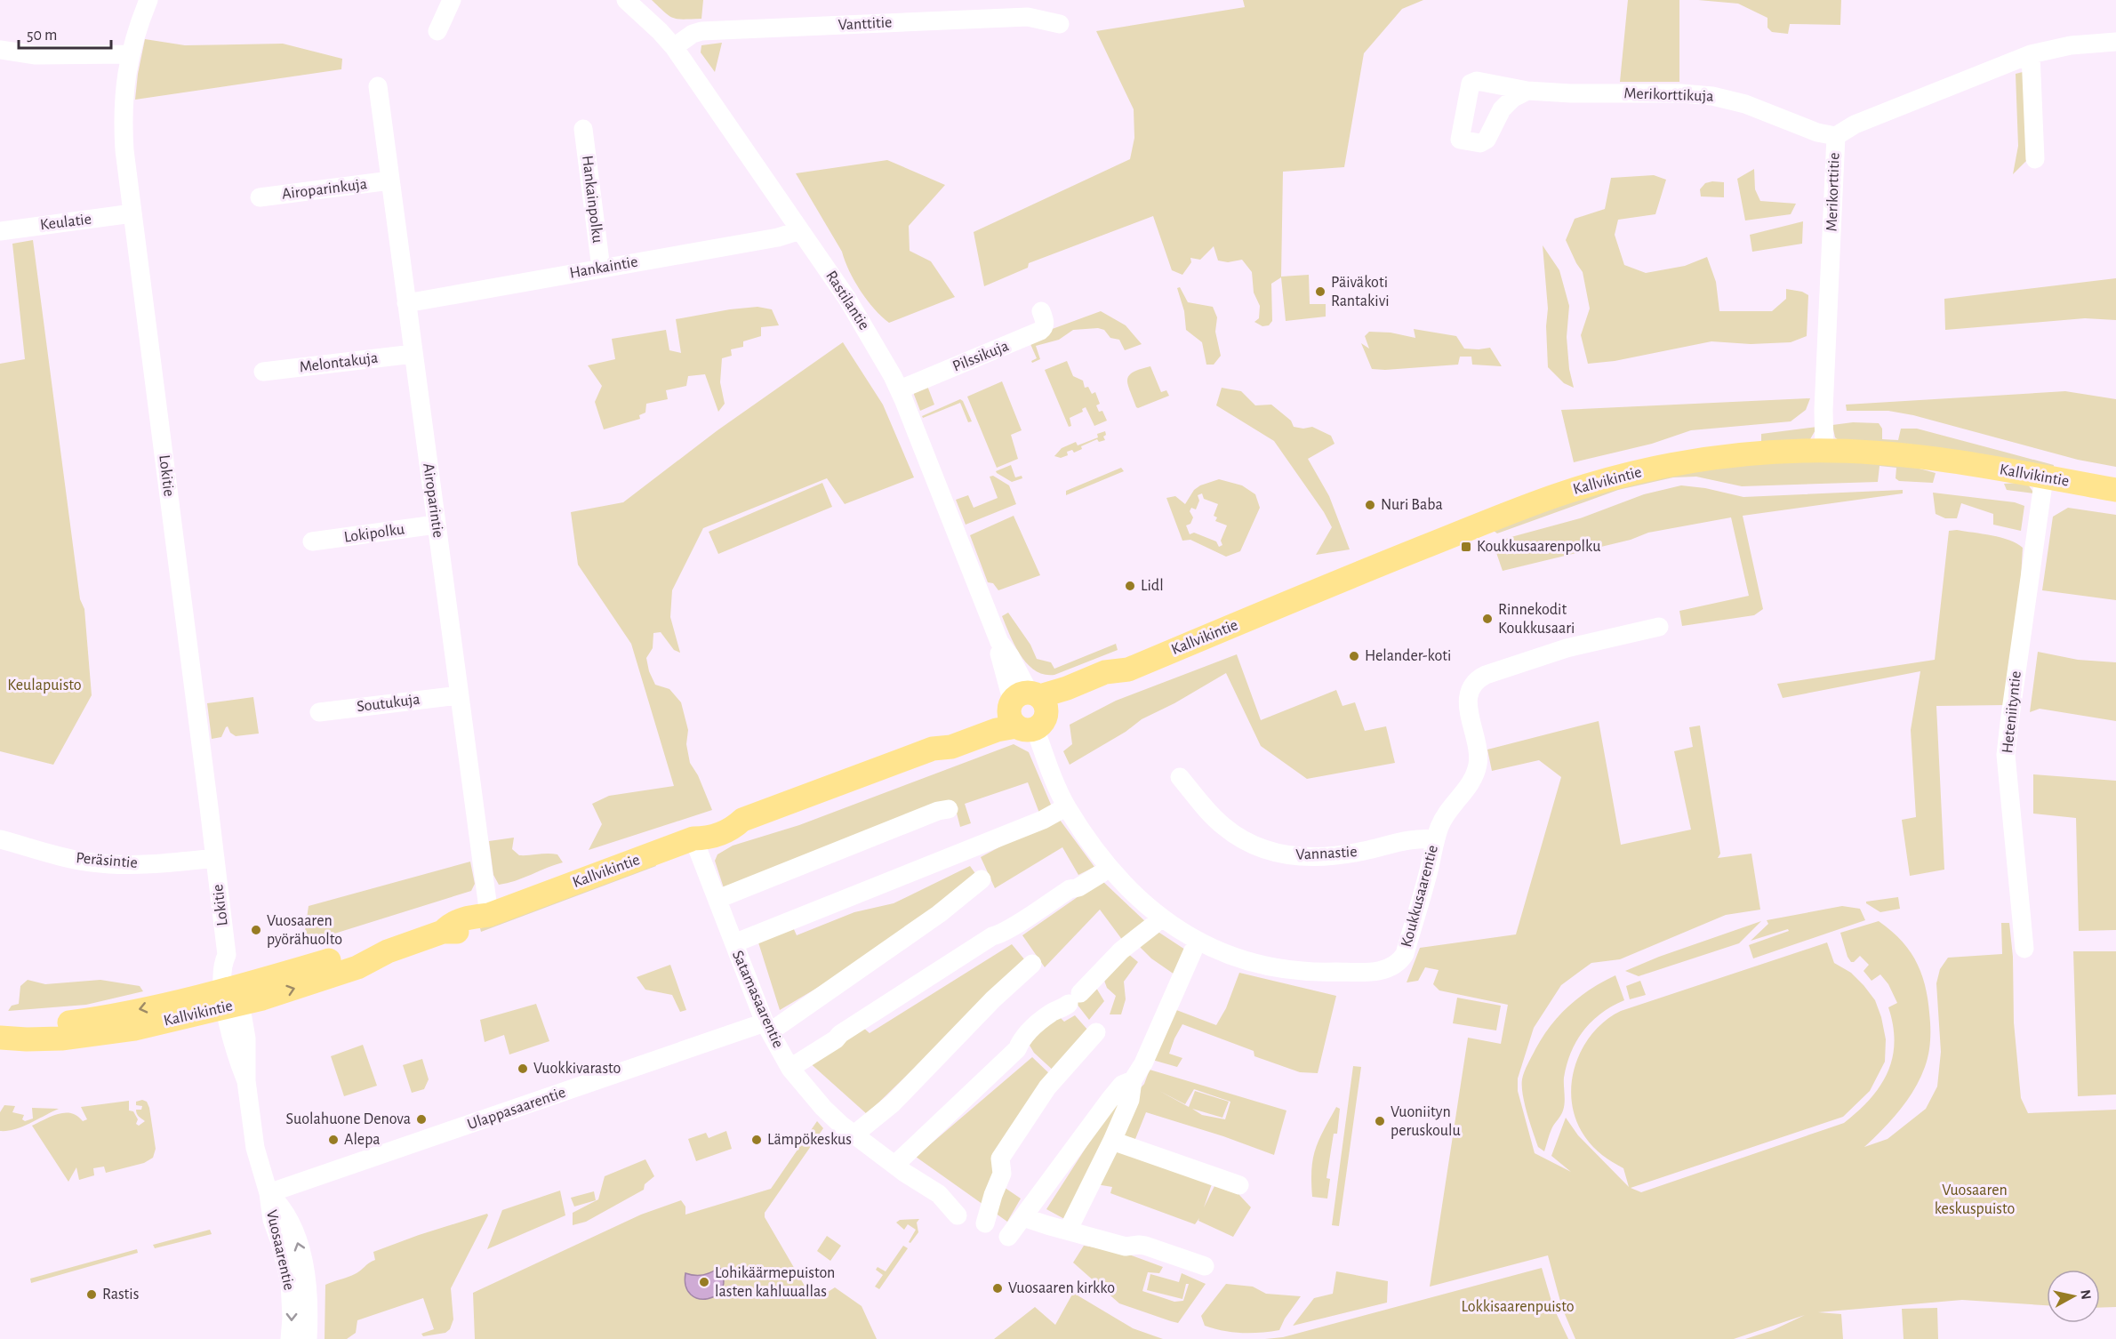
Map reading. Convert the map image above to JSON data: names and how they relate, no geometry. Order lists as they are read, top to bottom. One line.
{"streets":{"main road":["Kallvikintie"],"street":["Vanttitie","Merikorttikuja","Airoparinkuja","Merikorttitie","Hankainpolku","Keulatie","Hankaintie","Rastilantie","Pilssikuja","Melontakuja","Lokitie","Airoparintie","Lokipolku","Soutukuja","Heteniityntie","Vannastie","Peräsintie","Koukkusaarentie","Satamasaarentie","Ulappasaarentie","Vuosaarentie"]},"crossings":[["Vanttitie","Rastilantie"],["Merikorttikuja","Merikorttitie"],["Airoparinkuja","Airoparintie"],["Merikorttitie","Kallvikintie"],["Hankainpolku","Hankaintie"],["Keulatie","Lokitie"],["Hankaintie","Rastilantie"],["Hankaintie","Airoparintie"],["Rastilantie","Pilssikuja"],["Rastilantie","Kallvikintie"],["Rastilantie","Koukkusaarentie"],["Melontakuja","Airoparintie"],["Lokitie","Kallvikintie"],["Lokitie","Peräsintie"],["Lokitie","Vuosaarentie"],["Kallvikintie","Airoparintie"],["Kallvikintie","Heteniityntie"],["Kallvikintie","Koukkusaarentie"],["Kallvikintie","Satamasaarentie"],["Kallvikintie","Vuosaarentie"],["Airoparintie","Lokipolku"],["Airoparintie","Soutukuja"],["Vannastie","Koukkusaarentie"],["Satamasaarentie","Ulappasaarentie"],["Ulappasaarentie","Vuosaarentie"]],"parks":["Keulapuisto","Vuosaaren keskuspuisto","Lokkisaarenpuisto"],"places":{"other":["Päiväkoti Rantakivi","Nuri Baba","Lidl","Rinnekodit Koukkusaari","Helander-koti","Vuosaaren pyörähuolto","Vuokkivarasto","Suolahuone Denova","Vuoniityn peruskoulu","Alepa","Lämpökeskus","Lohikäärmepuiston lasten kahluuallas","Vuosaaren kirkko","Rastis"],"transit":["Koukkusaarenpolku"]},"scale_bar":"50 m","north":"right"}
